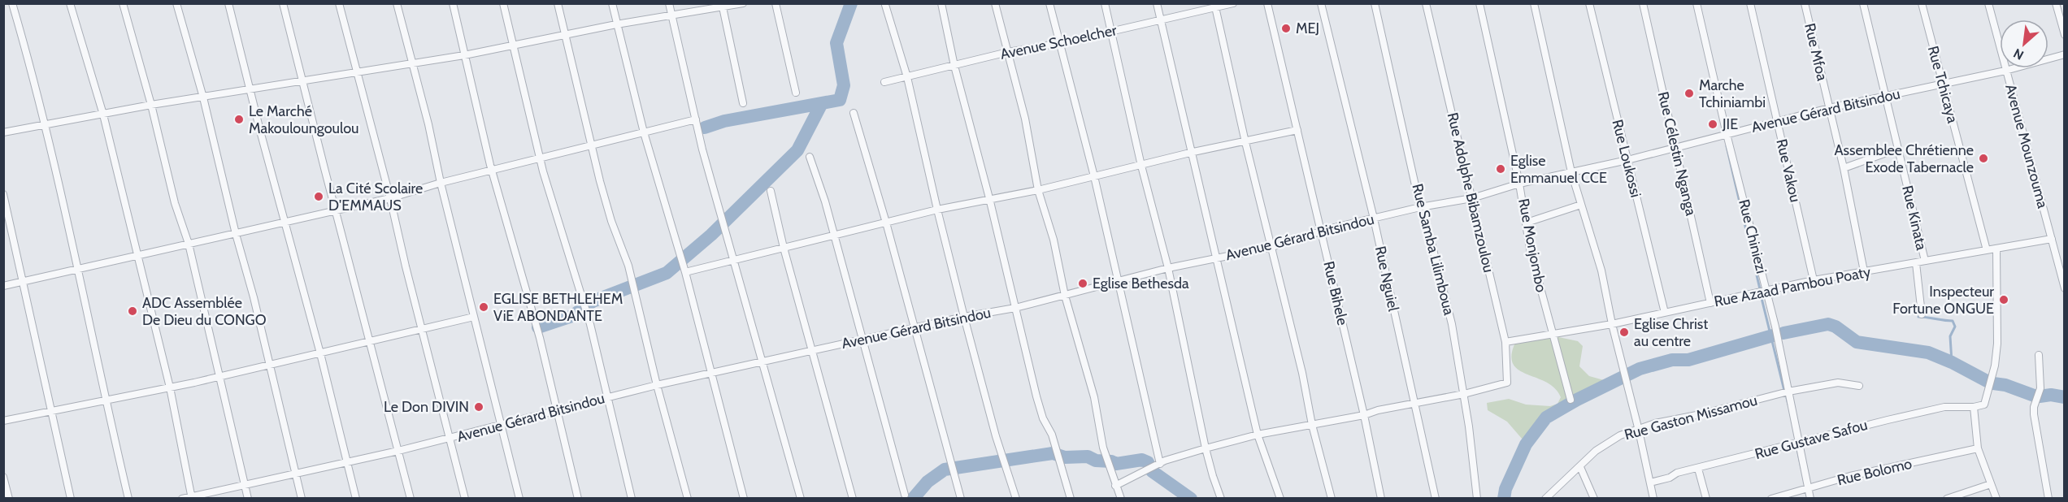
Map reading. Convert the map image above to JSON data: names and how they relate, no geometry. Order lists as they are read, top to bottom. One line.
{"streets":{"street":["Avenue Schoelcher","Rue Mfoa","Rue Tchicaya","Avenue Gérard Bitsindou","Avenue Mounzouma","Rue Célestin Nganga","Rue Loukossi","Rue Vakou","Rue Adolphe Bibamzoulou","Rue Kinata","Rue Chiniezi","Rue Monjombo","Rue Samba Lilimboua","Rue Nguiel","Rue Azaad Pambou Poaty","Rue Bihele","Rue Gaston Missamou","Rue Gustave Safou","Rue Bolomo"]},"crossings":[["Rue Mfoa","Avenue Gérard Bitsindou"],["Rue Mfoa","Rue Azaad Pambou Poaty"],["Rue Tchicaya","Avenue Gérard Bitsindou"],["Rue Tchicaya","Rue Azaad Pambou Poaty"],["Avenue Gérard Bitsindou","Avenue Mounzouma"],["Avenue Gérard Bitsindou","Rue Célestin Nganga"],["Avenue Gérard Bitsindou","Rue Loukossi"],["Avenue Gérard Bitsindou","Rue Vakou"],["Avenue Gérard Bitsindou","Rue Adolphe Bibamzoulou"],["Avenue Gérard Bitsindou","Rue Kinata"],["Avenue Gérard Bitsindou","Rue Chiniezi"],["Avenue Gérard Bitsindou","Rue Monjombo"],["Avenue Gérard Bitsindou","Rue Samba Lilimboua"],["Avenue Gérard Bitsindou","Rue Nguiel"],["Avenue Gérard Bitsindou","Rue Bihele"],["Avenue Mounzouma","Rue Azaad Pambou Poaty"],["Rue Célestin Nganga","Rue Azaad Pambou Poaty"],["Rue Loukossi","Rue Azaad Pambou Poaty"],["Rue Vakou","Rue Azaad Pambou Poaty"],["Rue Adolphe Bibamzoulou","Rue Samba Lilimboua"],["Rue Adolphe Bibamzoulou","Rue Azaad Pambou Poaty"],["Rue Kinata","Rue Azaad Pambou Poaty"],["Rue Chiniezi","Rue Azaad Pambou Poaty"],["Rue Chiniezi","Rue Gaston Missamou"],["Rue Chiniezi","Rue Gustave Safou"],["Rue Chiniezi","Rue Bolomo"],["Rue Monjombo","Rue Azaad Pambou Poaty"]],"places":["MEJ","Marche Tchiniambi","Le Marché Makouloungoulou","JIE","Assemblee Chrétienne Exode Tabernacle","Eglise Emmanuel CCE","La Cité Scolaire D'EMMAUS","Eglise Bethesda","Inspecteur Fortune ONGUE","EGLISE BETHLEHEM ViE ABONDANTE","ADC Assemblée De Dieu du CONGO","Eglise Christ au centre","Le Don DIVIN"],"north":"bottom left"}
